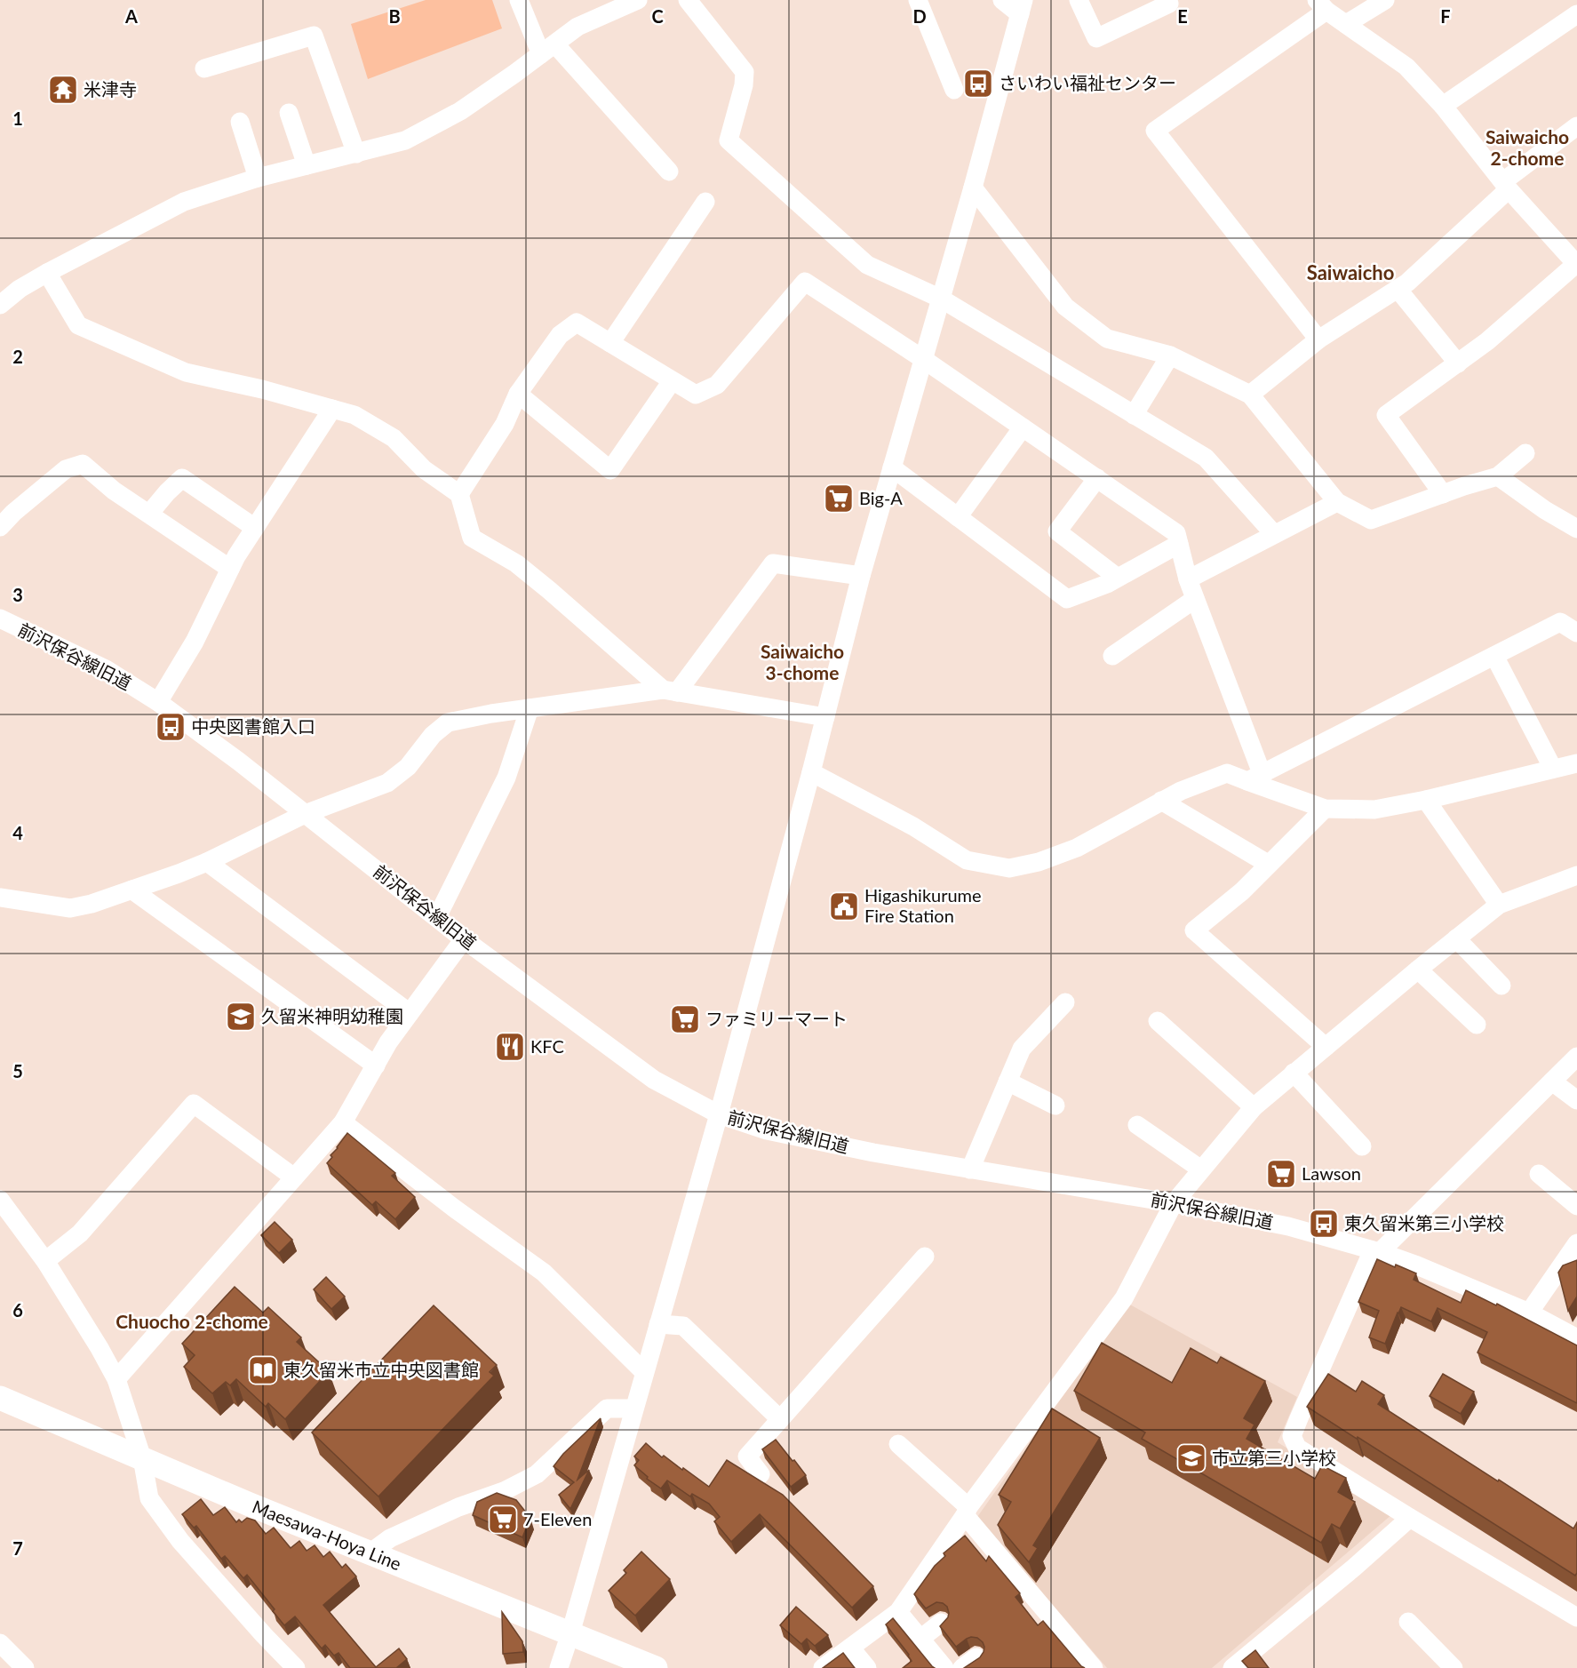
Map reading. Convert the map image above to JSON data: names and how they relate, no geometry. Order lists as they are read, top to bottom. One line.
{"streets":{"main road":["Maesawa-Hoya Line"],"street":["前沢保谷線旧道"]},"districts":["Saiwaicho 2-chome","Saiwaicho","Saiwaicho 3-chome","Chuocho 2-chome"],"places":{"bus stop":["さいわい福祉センター","中央図書館入口","東久留米第三小学校"],"temple":["米津寺"],"supermarket":["Big-A","ファミリーマート","Lawson","7-Eleven"],"public building":["Higashikurume Fire Station"],"school or university":["久留米神明幼稚園","市立第三小学校"],"restaurant":["KFC"],"library":["東久留米市立中央図書館"]},"grid":{"columns":["A","B","C","D","E","F"],"rows":["1","2","3","4","5","6","7"]}}
